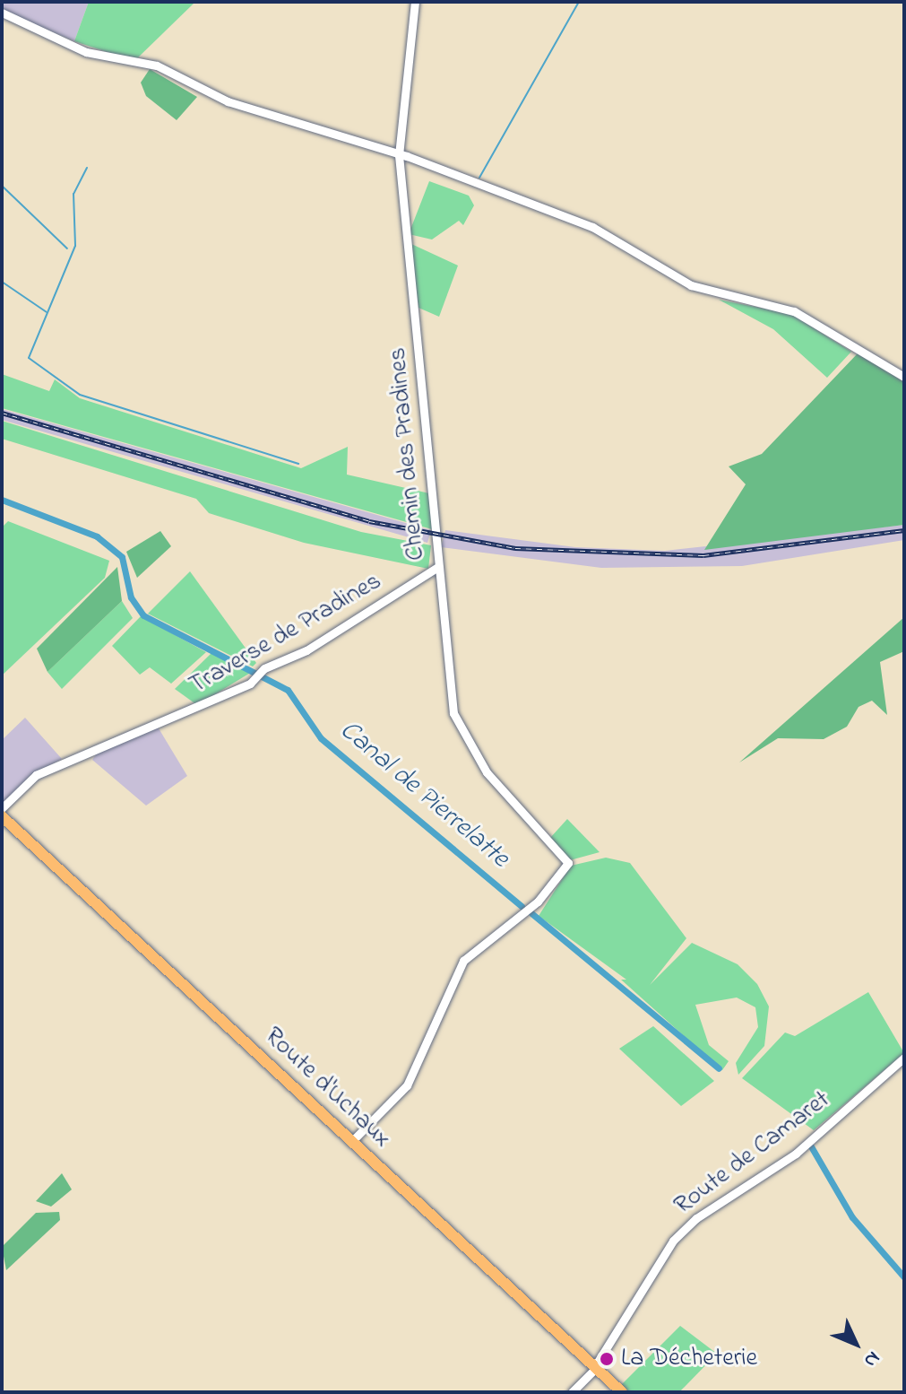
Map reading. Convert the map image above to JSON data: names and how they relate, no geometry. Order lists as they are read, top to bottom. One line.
{"streets":{"main road":["Route d'Uchaux"],"street":["Chemin des Pradines","Traverse de Pradines","Route de Camaret"]},"crossings":[["Chemin des Pradines","Traverse de Pradines"],["Chemin des Pradines","Route d'Uchaux"],["Route d'Uchaux","Route de Camaret"]],"water":["Canal de Pierrelatte"],"places":["La Décheterie"],"north":"bottom right"}
